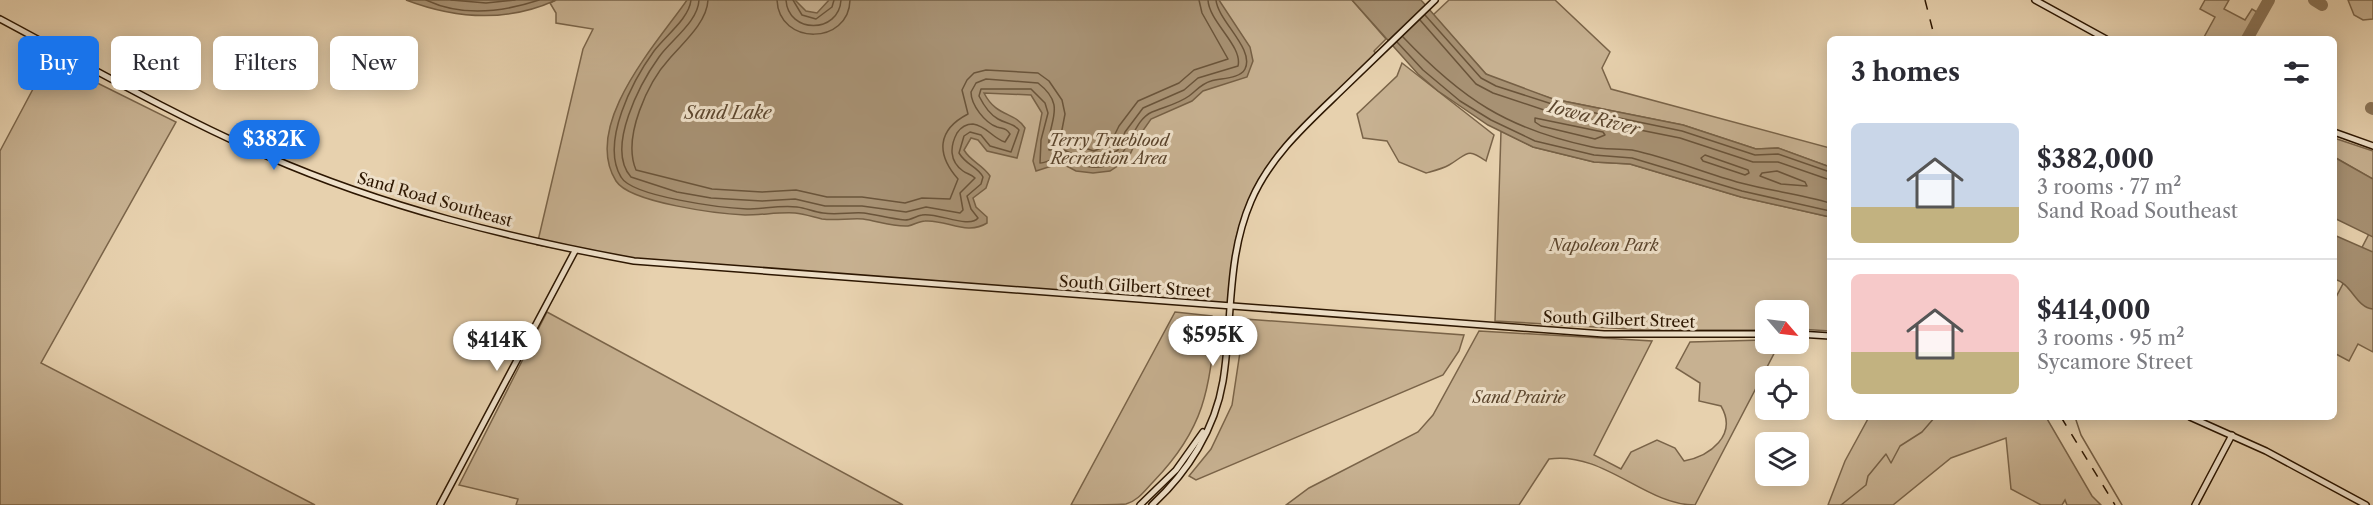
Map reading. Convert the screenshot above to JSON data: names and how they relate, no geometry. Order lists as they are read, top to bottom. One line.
{"streets":{"main road":["Sand Road Southeast","South Gilbert Street"]},"crossings":[["Sand Road Southeast","South Gilbert Street"]],"water":["Sand Lake","Iowa River"],"parks":["Terry Trueblood Recreation Area","Napoleon Park","Sand Prairie"],"north":"bottom right","page":{"chip":["Buy","Rent","Filters","New"],"heading":"3 homes","list":[{"name":"$382,000","note":"3 rooms · 77 m² · Sand Road Southeast"},{"name":"$414,000","note":"3 rooms · 95 m² · Sycamore Street"}],"price":["$382K","$595K","$414K"]}}
